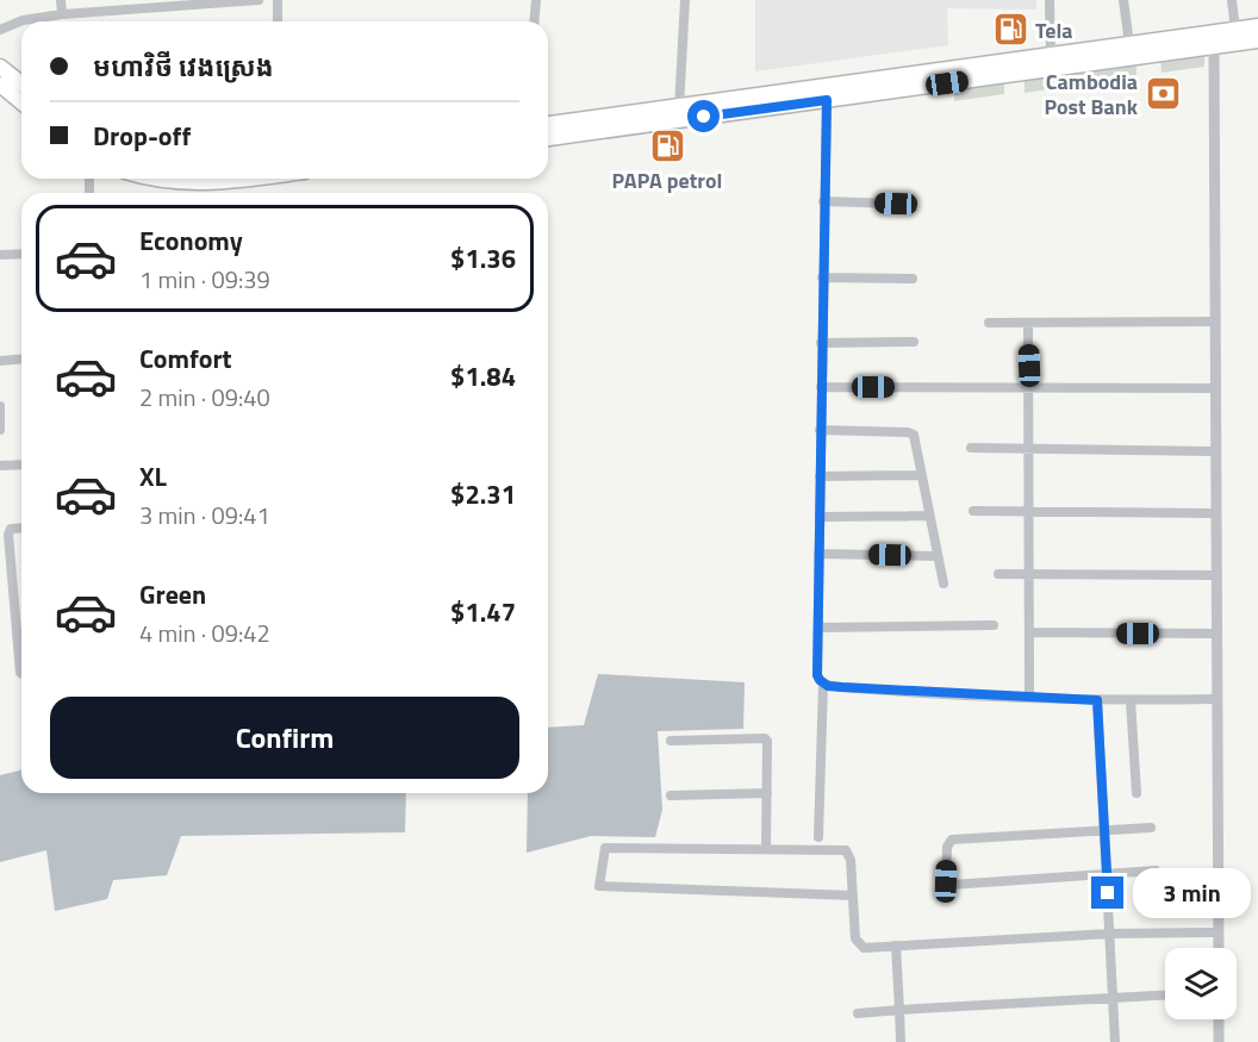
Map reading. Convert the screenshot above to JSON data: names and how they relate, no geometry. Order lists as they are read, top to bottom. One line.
{"places":{"fuel station":["Tela","PAPA petrol"],"bank":["Cambodia Post Bank"]},"page":{"banner":["មហាវិថី វេងស្រេង","Drop-off"],"list":[{"name":"Economy","note":"1 min · 09:39","value":"$1.36"},{"name":"Comfort","note":"2 min · 09:40","value":"$1.84"},{"name":"XL","note":"3 min · 09:41","value":"$2.31"},{"name":"Green","note":"4 min · 09:42","value":"$1.47"}],"buttons":"Confirm","bubble":"3 min"}}
